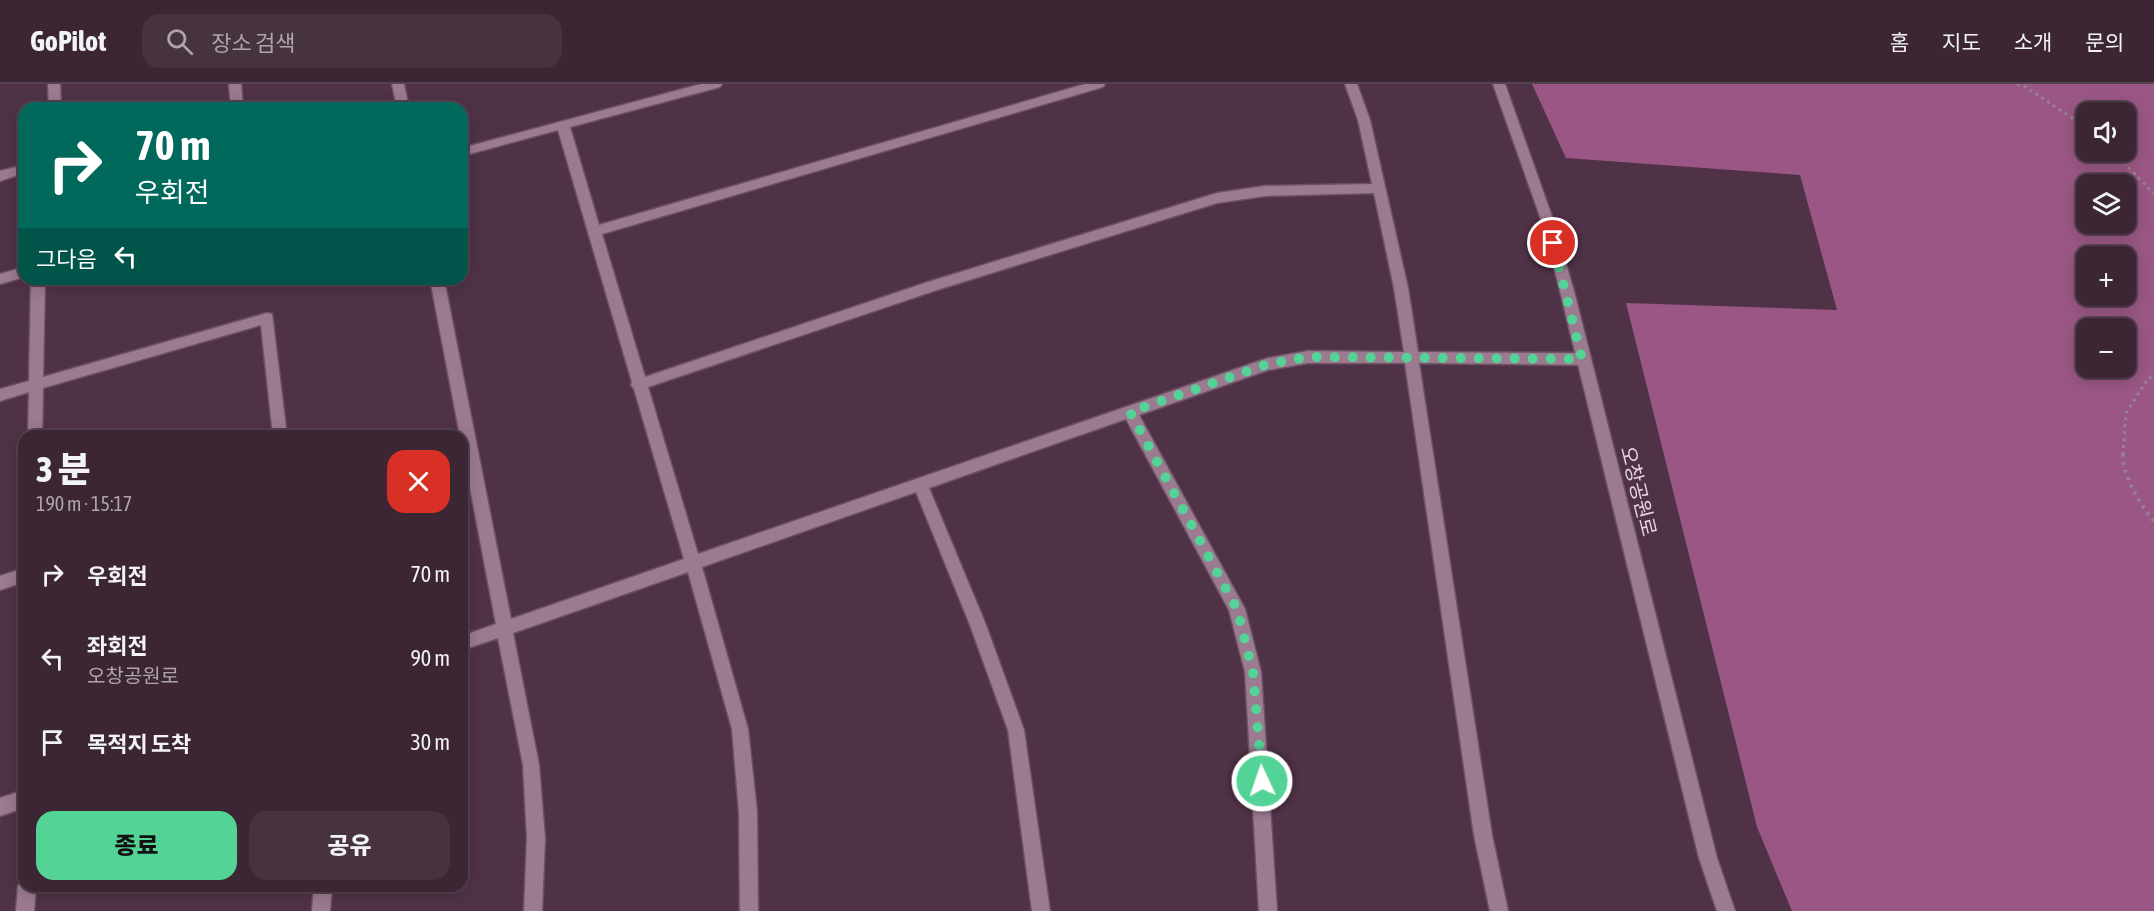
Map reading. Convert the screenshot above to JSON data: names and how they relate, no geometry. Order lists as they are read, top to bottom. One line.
{"streets":{"street":["오창공원로"]},"page":{"header":"GoPilot","search":"장소 검색","nav":["홈","지도","소개","문의"],"map_buttons":["+","−"],"turn":["70 m","우회전"],"then":"그다음","heading":["3 분","190 m · 15:17"],"list":[{"name":"우회전","value":"70 m"},{"name":"좌회전","note":"오창공원로","value":"90 m"},{"name":"목적지 도착","value":"30 m"}],"buttons":["종료","공유"]}}
